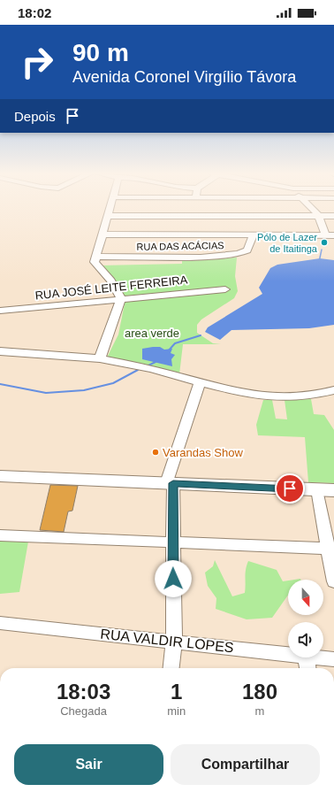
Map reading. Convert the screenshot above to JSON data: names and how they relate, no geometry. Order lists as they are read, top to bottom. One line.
{"streets":{"street":["RUA DAS ACÁCIAS","RUA JOSÉ LEITE FERREIRA","RUA VALDIR LOPES"]},"parks":["area verde"],"places":["Pólo de Lazer de Itaitinga","Varandas Show"],"north":"bottom","page":{"status":"18:02","turn":["90 m","Avenida Coronel Virgílio Távora"],"then":"Depois","eta":["18:03","Chegada","1","min","180","m"],"buttons":["Sair","Compartilhar"]}}
